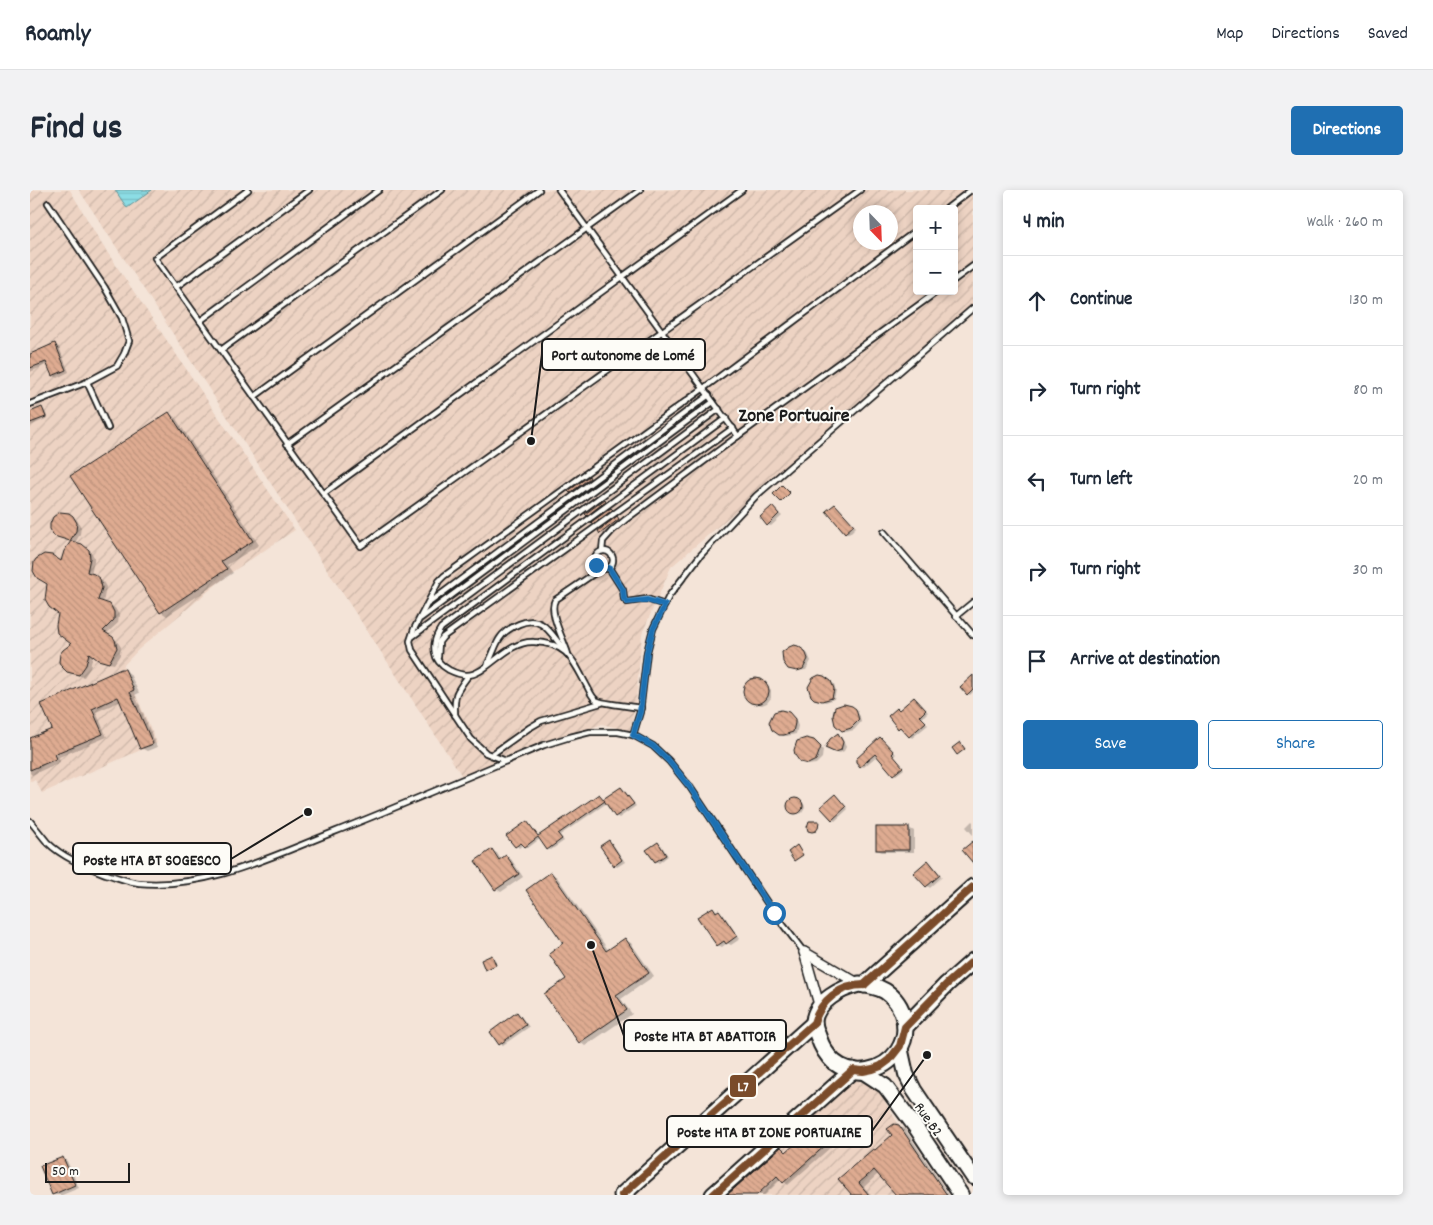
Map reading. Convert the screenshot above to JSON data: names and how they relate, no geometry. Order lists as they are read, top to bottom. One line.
{"streets":{"main road":["Rue B2"]},"districts":["Zone Portuaire"],"places":["Port autonome de Lomé","Poste HTA BT SOGESCO","Poste HTA BT ABATTOIR","Poste HTA BT ZONE PORTUAIRE"],"lines":["transit line L7"],"scale_bar":"50 m","north":"bottom right","page":{"header":"Roamly","nav":["Map","Directions","Saved"],"title":"Find us","buttons":["Directions",["Save","Share"]],"heading":["4 min","Walk · 260 m"],"map_buttons":["+","−"],"list":[["Continue","130 m"],["Turn right","80 m"],["Turn left","20 m"],["Turn right","30 m"],"Arrive at destination"],"scale":"50 m"}}
